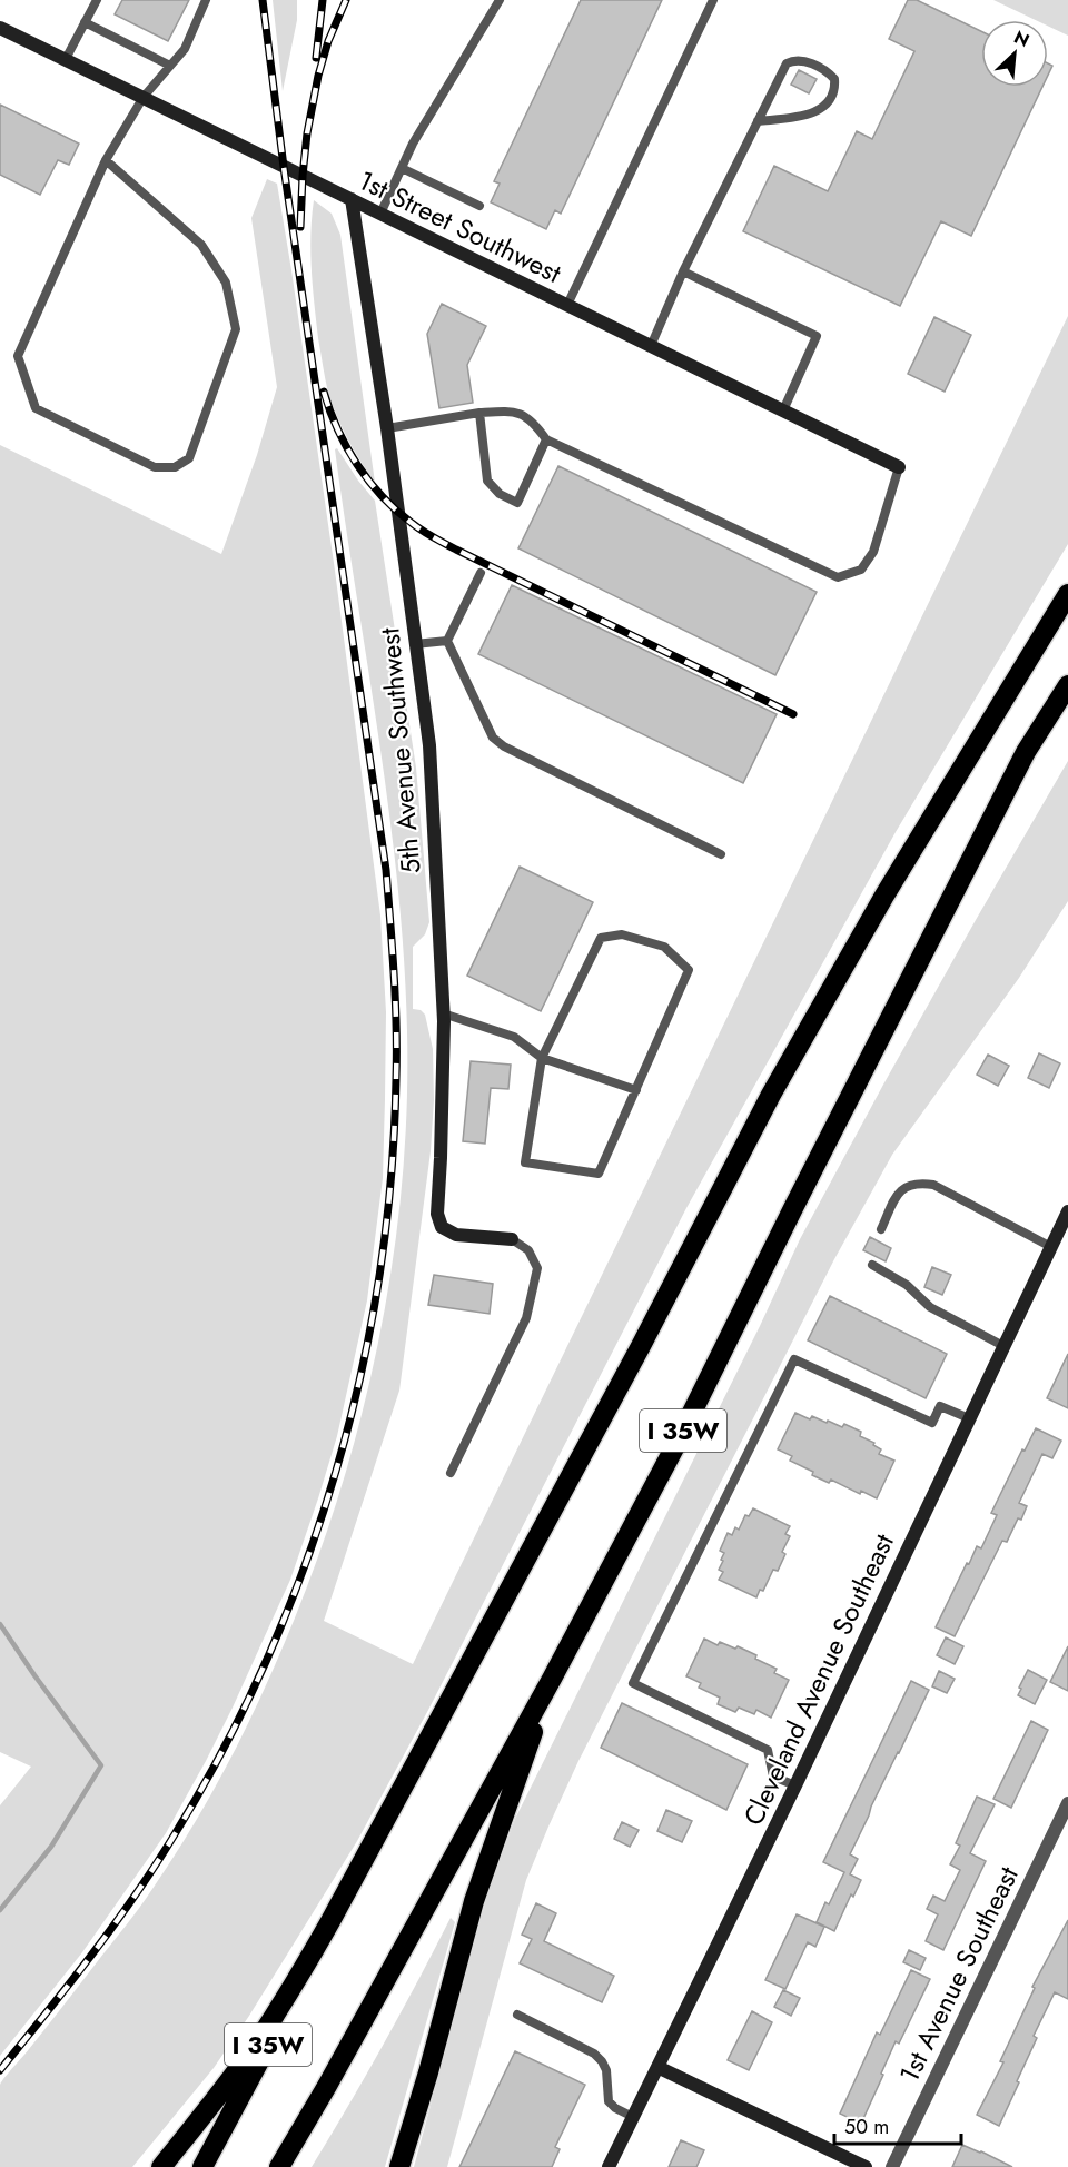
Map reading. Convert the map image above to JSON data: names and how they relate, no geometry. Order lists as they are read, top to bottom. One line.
{"streets":{"highway":["I 35W"],"street":["1st Street Southwest","5th Avenue Southwest","Cleveland Avenue Southeast","1st Avenue Southeast"]},"crossings":[["1st Street Southwest","5th Avenue Southwest"]],"scale_bar":"50 m","north":"top right"}
